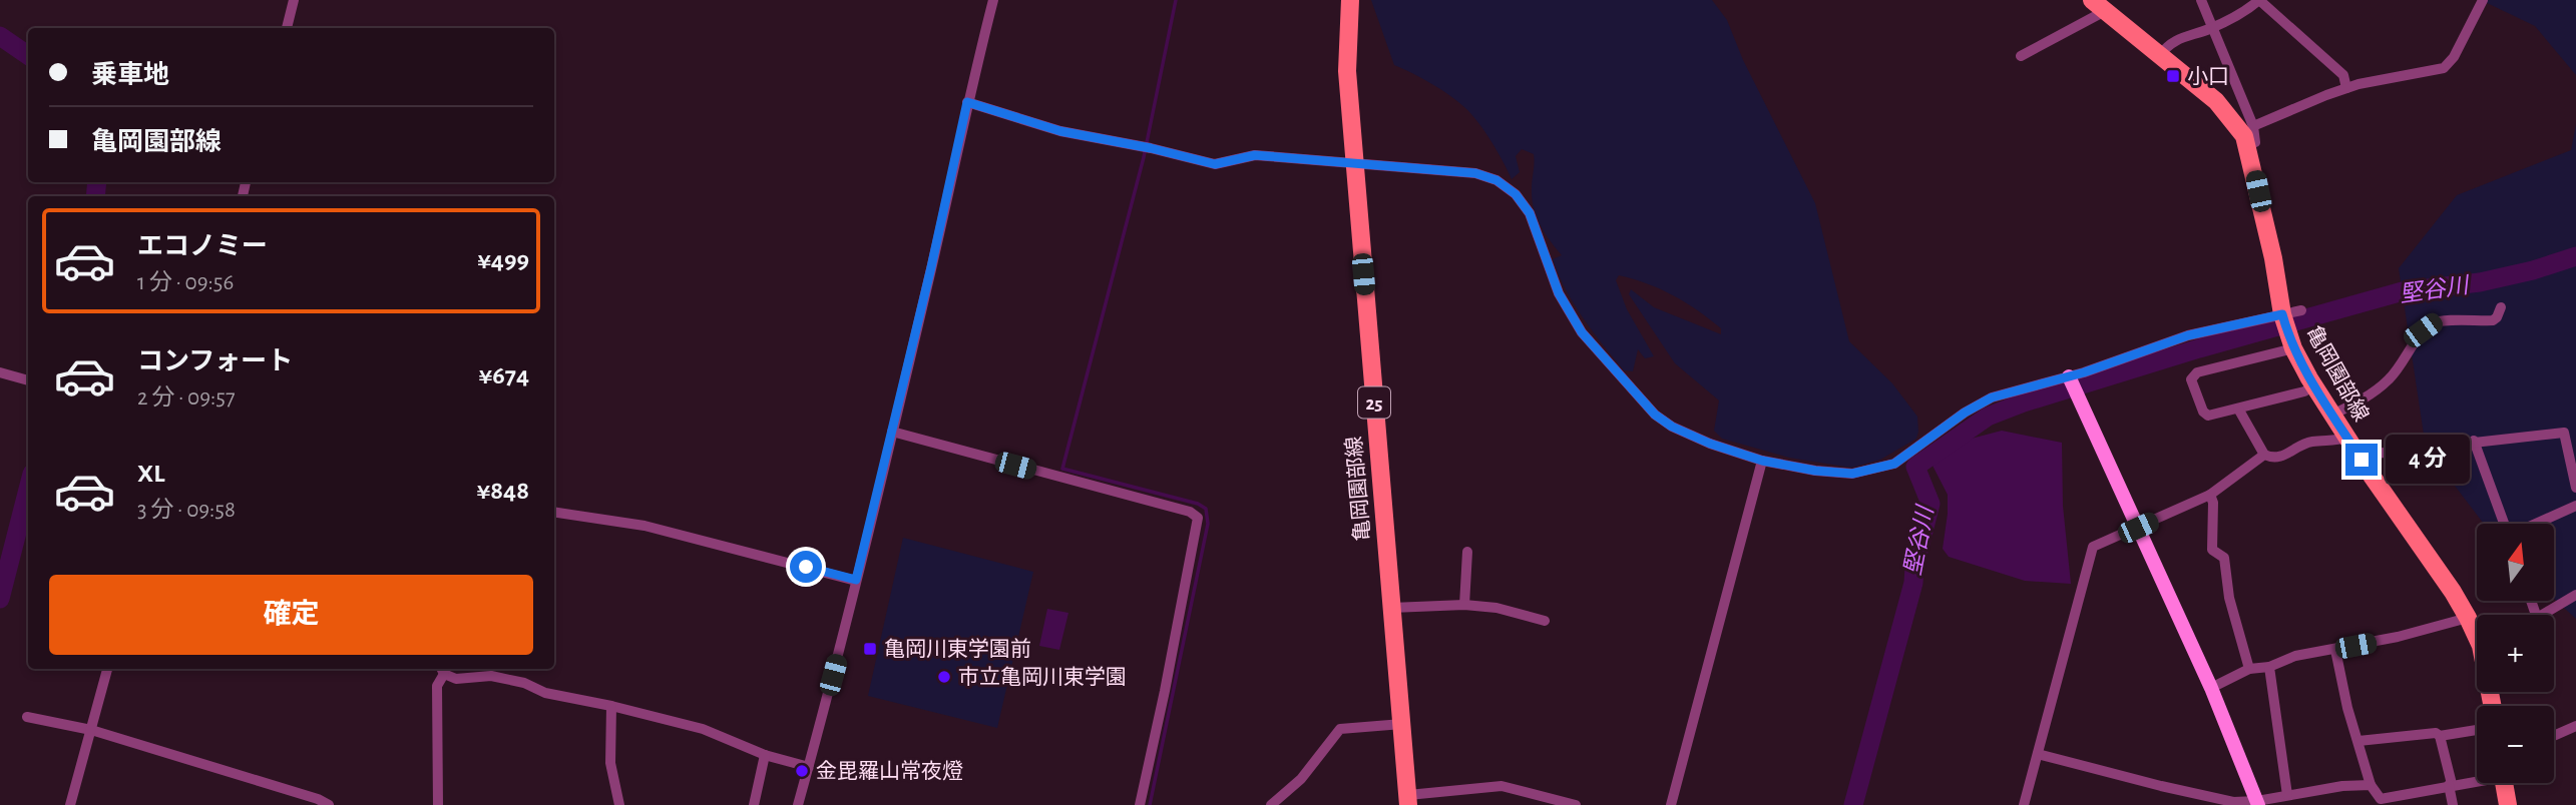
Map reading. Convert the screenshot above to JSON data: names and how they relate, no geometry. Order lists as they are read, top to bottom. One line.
{"streets":{"main road":["亀岡園部線","25"]},"water":["堅谷川"],"places":{"transit":["小口","亀岡川東学園前"],"other":["市立亀岡川東学園","金毘羅山常夜燈"]},"north":"top","page":{"banner":["乗車地","亀岡園部線"],"list":[{"name":"エコノミー","note":"1 分 · 09:56","value":"¥499"},{"name":"コンフォート","note":"2 分 · 09:57","value":"¥674"},{"name":"XL","note":"3 分 · 09:58","value":"¥848"}],"bubble":"4 分","map_buttons":["+","−"],"buttons":"確定"}}
